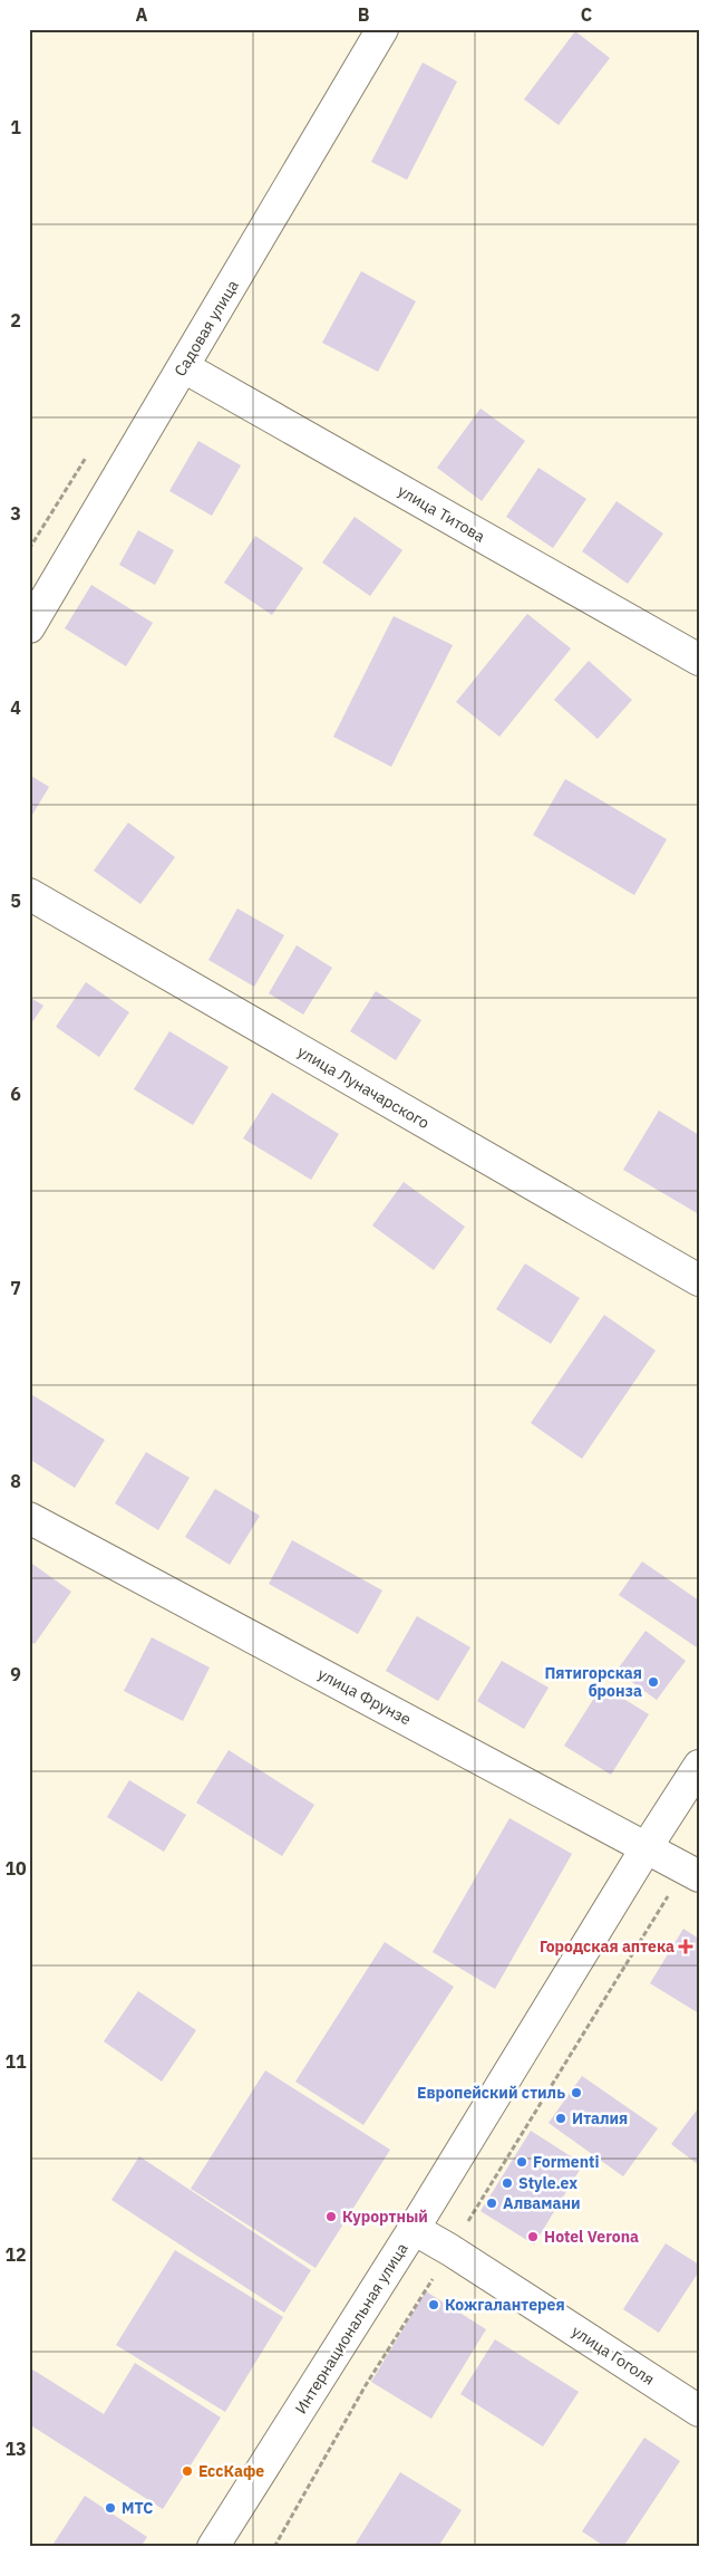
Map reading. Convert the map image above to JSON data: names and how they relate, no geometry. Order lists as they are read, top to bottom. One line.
{"streets":{"street":["Садовая улица","улица Титова","улица Луначарского","улица Фрунзе","Интернациональная улица","улица Гоголя"]},"crossings":[["Садовая улица","улица Титова"],["улица Фрунзе","Интернациональная улица"],["Интернациональная улица","улица Гоголя"]],"places":{"other":["Пятигорская бронза","Европейский стиль","Италия","Formenti","Style.ex","Алвамани","Курортный","Hotel Verona","Кожгалантерея","ЕссКафе","МТС"],"health":["Городская аптека"]},"grid":{"columns":["A","B","C"],"rows":["1","2","3","4","5","6","7","8","9","10","11","12","13"]}}
